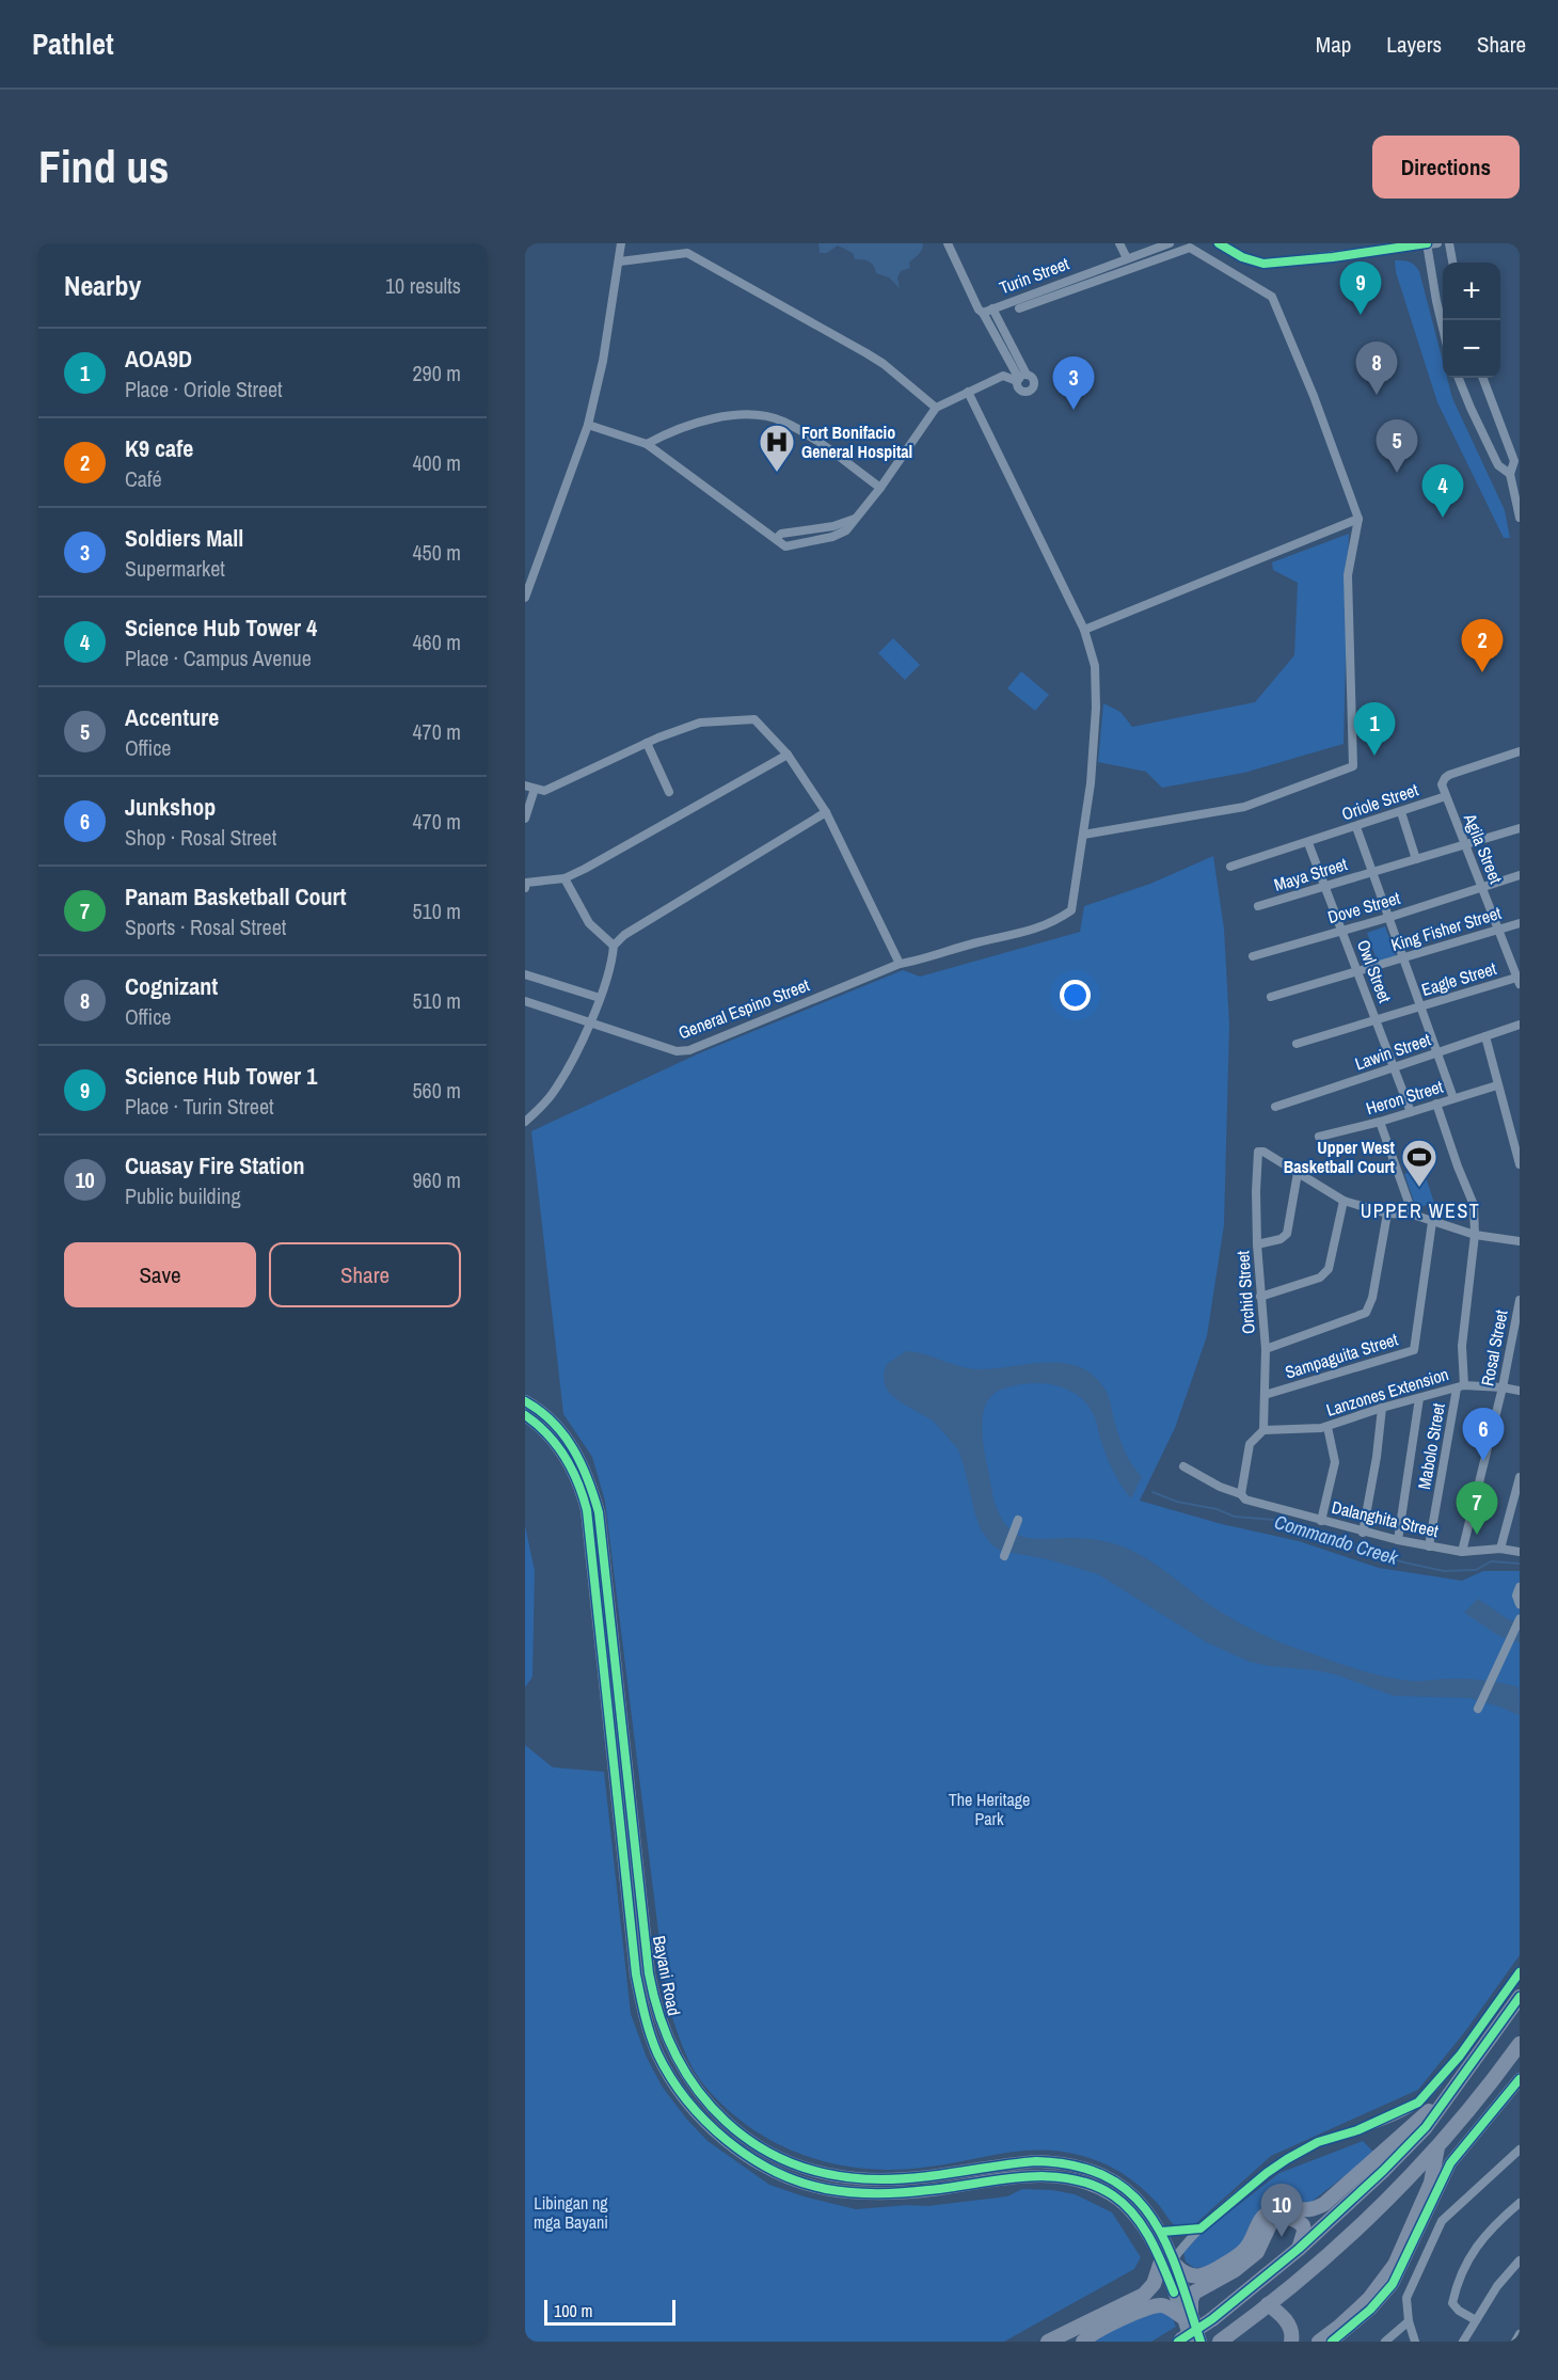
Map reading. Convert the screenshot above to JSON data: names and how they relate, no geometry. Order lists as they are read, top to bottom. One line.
{"streets":{"main road":["Bayani Road"],"street":["Turin Street","Oriole Street","Agila Street","Maya Street","Dove Street","King Fisher Street","Owl Street","Eagle Street","General Espino Street","Lawin Street","Heron Street","Orchid Street","Rosal Street","Sampaguita Street","Lanzones Extension","Mabolo Street","Dalanghita Street"]},"crossings":[["Oriole Street","Agila Street"],["Oriole Street","Maya Street"],["Oriole Street","Owl Street"],["Agila Street","Maya Street"],["Agila Street","Dove Street"],["Agila Street","King Fisher Street"],["Agila Street","Eagle Street"],["Maya Street","Dove Street"],["Maya Street","King Fisher Street"],["Maya Street","Owl Street"],["Maya Street","Eagle Street"],["Maya Street","Lawin Street"],["Maya Street","Heron Street"],["Dove Street","Owl Street"],["King Fisher Street","Owl Street"],["Owl Street","Eagle Street"],["Owl Street","Lawin Street"],["Owl Street","Heron Street"],["Heron Street","Mabolo Street"],["Orchid Street","Sampaguita Street"],["Orchid Street","Lanzones Extension"],["Rosal Street","Lanzones Extension"],["Rosal Street","Dalanghita Street"],["Lanzones Extension","Mabolo Street"],["Mabolo Street","Dalanghita Street"]],"districts":["UPPER WEST"],"water":["Commando Creek"],"parks":["The Heritage Park","Libingan ng mga Bayani"],"places":{"hospital":["Fort Bonifacio General Hospital"],"sports":["Upper West Basketball Court"]},"scale_bar":"100 m","page":{"header":"Pathlet","nav":["Map","Layers","Share"],"buttons":["Directions",["Save","Share"]],"title":"Find us","heading":["Nearby","10 results"],"pins":["9","8","3","5","4","2","1","6","7","10"],"map_buttons":["+","−"],"list":[{"mark":"1","name":"AOA9D","note":"Place · Oriole Street","value":"290 m"},{"mark":"2","name":"K9 cafe","note":"Café","value":"400 m"},{"mark":"3","name":"Soldiers Mall","note":"Supermarket","value":"450 m"},{"mark":"4","name":"Science Hub Tower 4","note":"Place · Campus Avenue","value":"460 m"},{"mark":"5","name":"Accenture","note":"Office","value":"470 m"},{"mark":"6","name":"Junkshop","note":"Shop · Rosal Street","value":"470 m"},{"mark":"7","name":"Panam Basketball Court","note":"Sports · Rosal Street","value":"510 m"},{"mark":"8","name":"Cognizant","note":"Office","value":"510 m"},{"mark":"9","name":"Science Hub Tower 1","note":"Place · Turin Street","value":"560 m"},{"mark":"10","name":"Cuasay Fire Station","note":"Public building","value":"960 m"}],"scale":"100 m"}}
